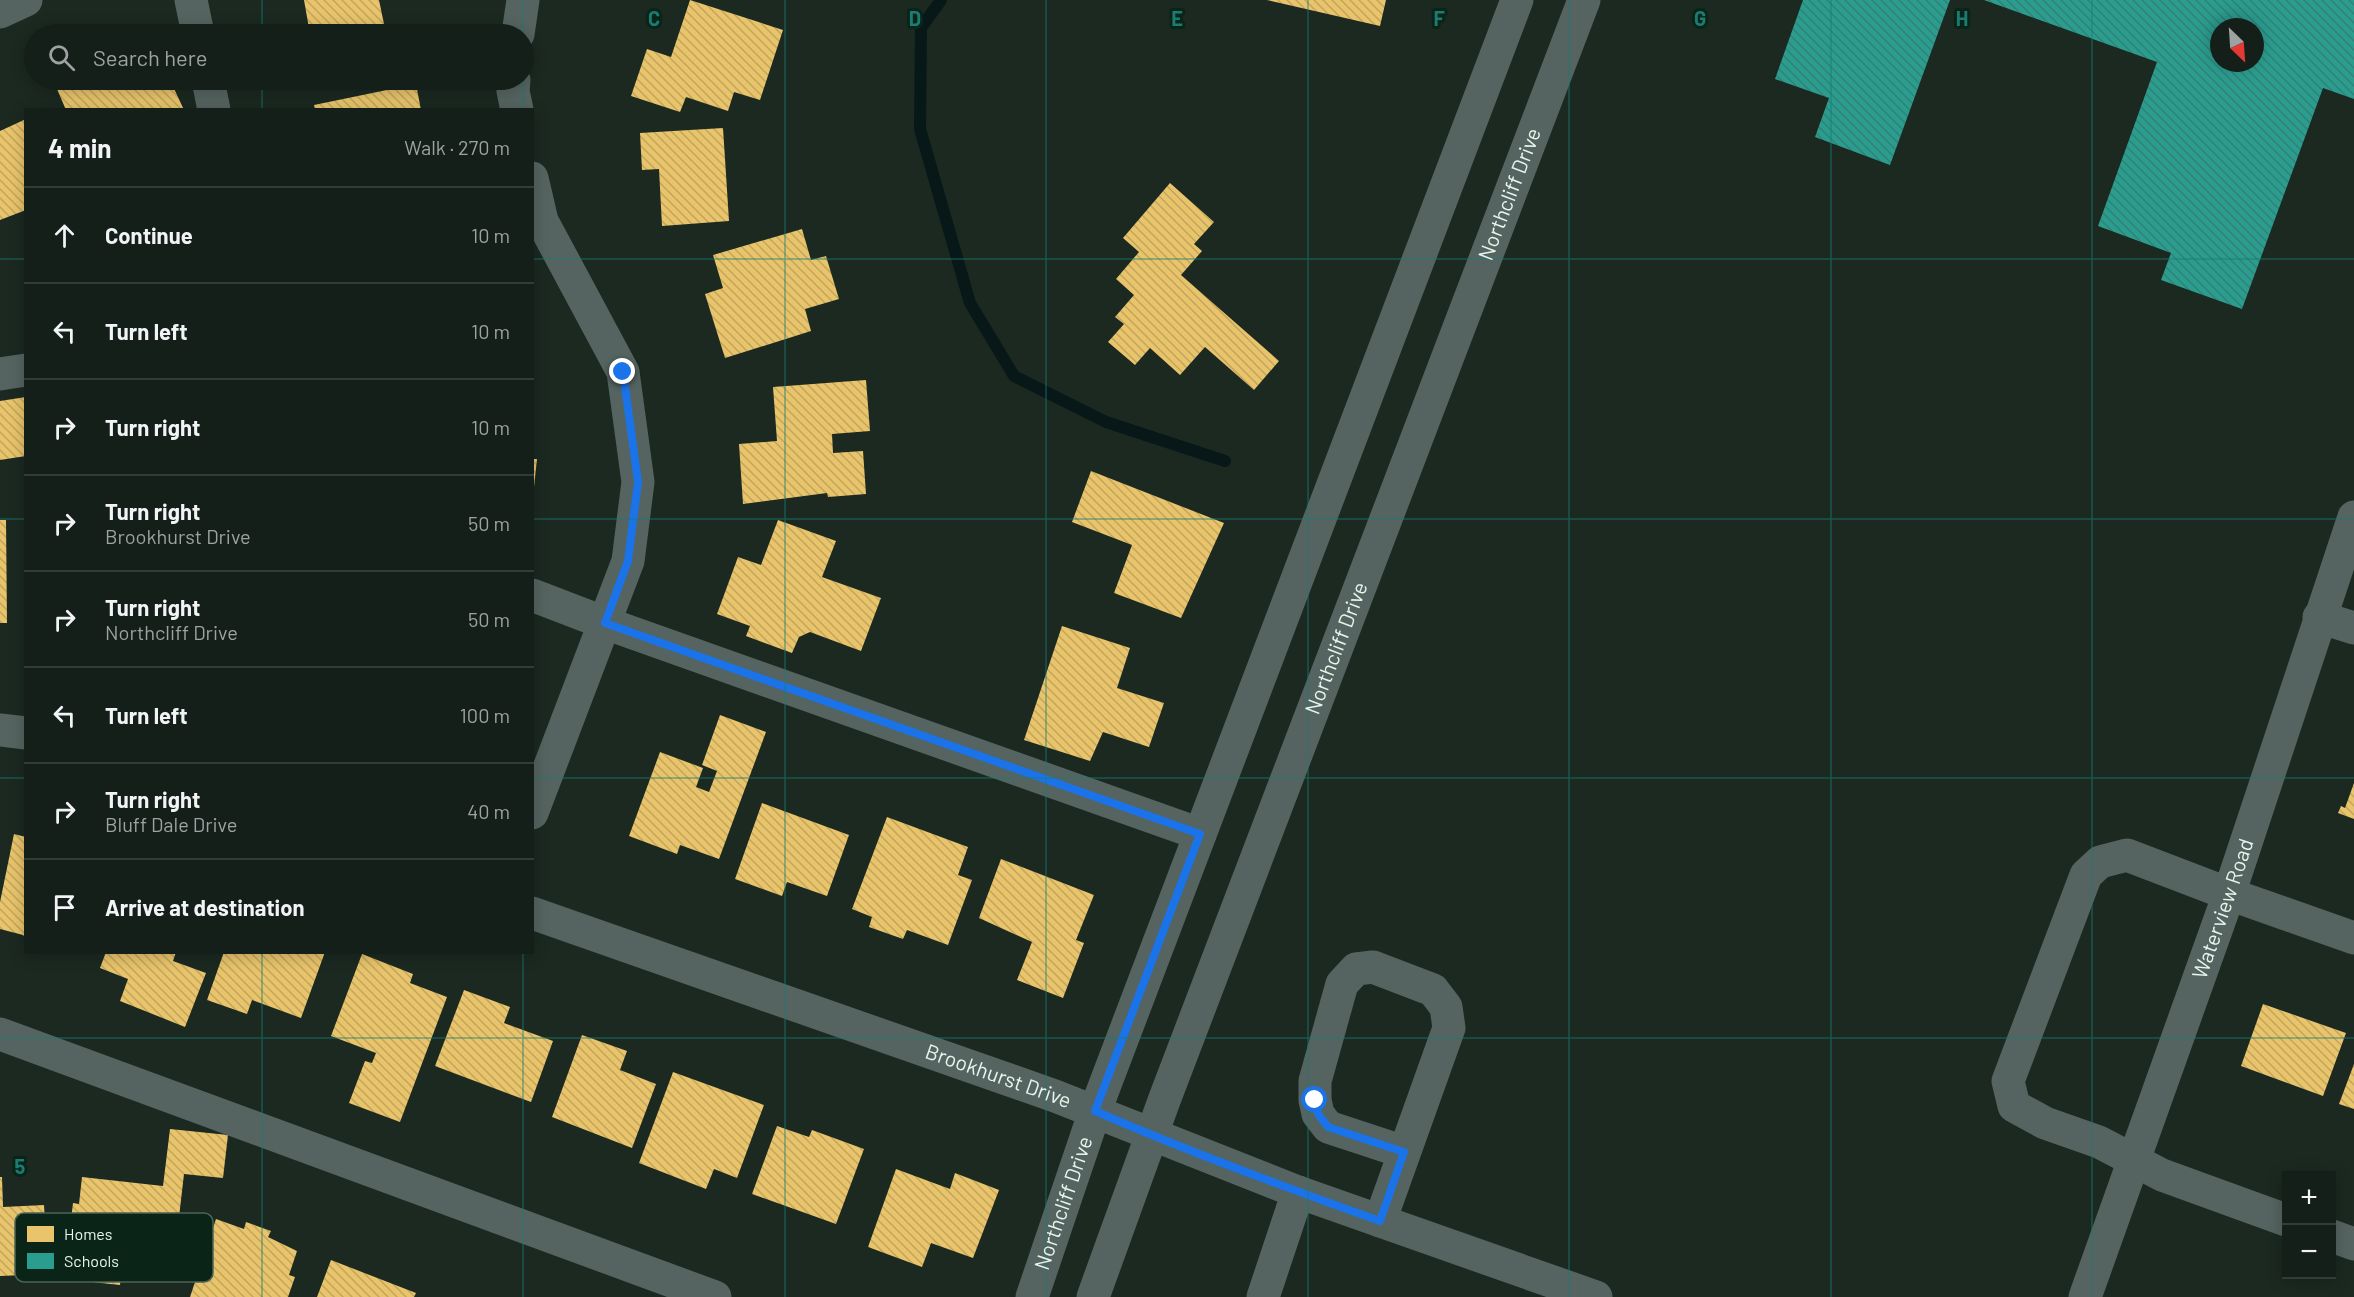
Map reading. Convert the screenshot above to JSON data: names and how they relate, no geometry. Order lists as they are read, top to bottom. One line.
{"streets":{"street":["Northcliff Drive","Waterview Road","Brookhurst Drive"]},"crossings":[["Northcliff Drive","Brookhurst Drive"]],"legend":["Homes","Schools"],"north":"bottom right","page":{"search":"Search here","heading":["4 min","Walk · 270 m"],"list":[["Continue","10 m"],["Turn left","10 m"],["Turn right","10 m"],["Turn right","Brookhurst Drive","50 m"],["Turn right","Northcliff Drive","50 m"],["Turn left","100 m"],["Turn right","Bluff Dale Drive","40 m"],"Arrive at destination"],"map_buttons":["+","−"]},"grid":{"columns":["C","D","E","F","G","H"],"rows":["5"]}}
